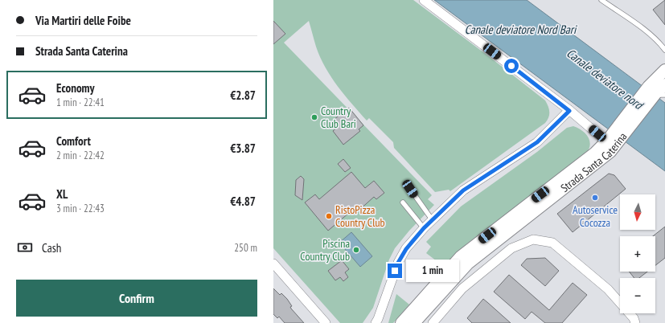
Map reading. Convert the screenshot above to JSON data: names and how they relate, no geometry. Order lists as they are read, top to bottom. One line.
{"streets":{"street":["Strada Santa Caterina"]},"water":["Canale deviatore Nord Bari","Canale deviatore nord"],"places":["Country Club Bari","Autoservice Cocozza","RistoPizza Country Club","Piscina Country Club"],"north":"bottom","page":{"banner":["Via Martiri delle Foibe","Strada Santa Caterina"],"list":[{"name":"Economy","note":"1 min · 22:41","value":"€2.87"},{"name":"Comfort","note":"2 min · 22:42","value":"€3.87"},{"name":"XL","note":"3 min · 22:43","value":"€4.87"}],"map_buttons":["+","−"],"pay":["Cash","250 m"],"bubble":"1 min","buttons":"Confirm"}}
